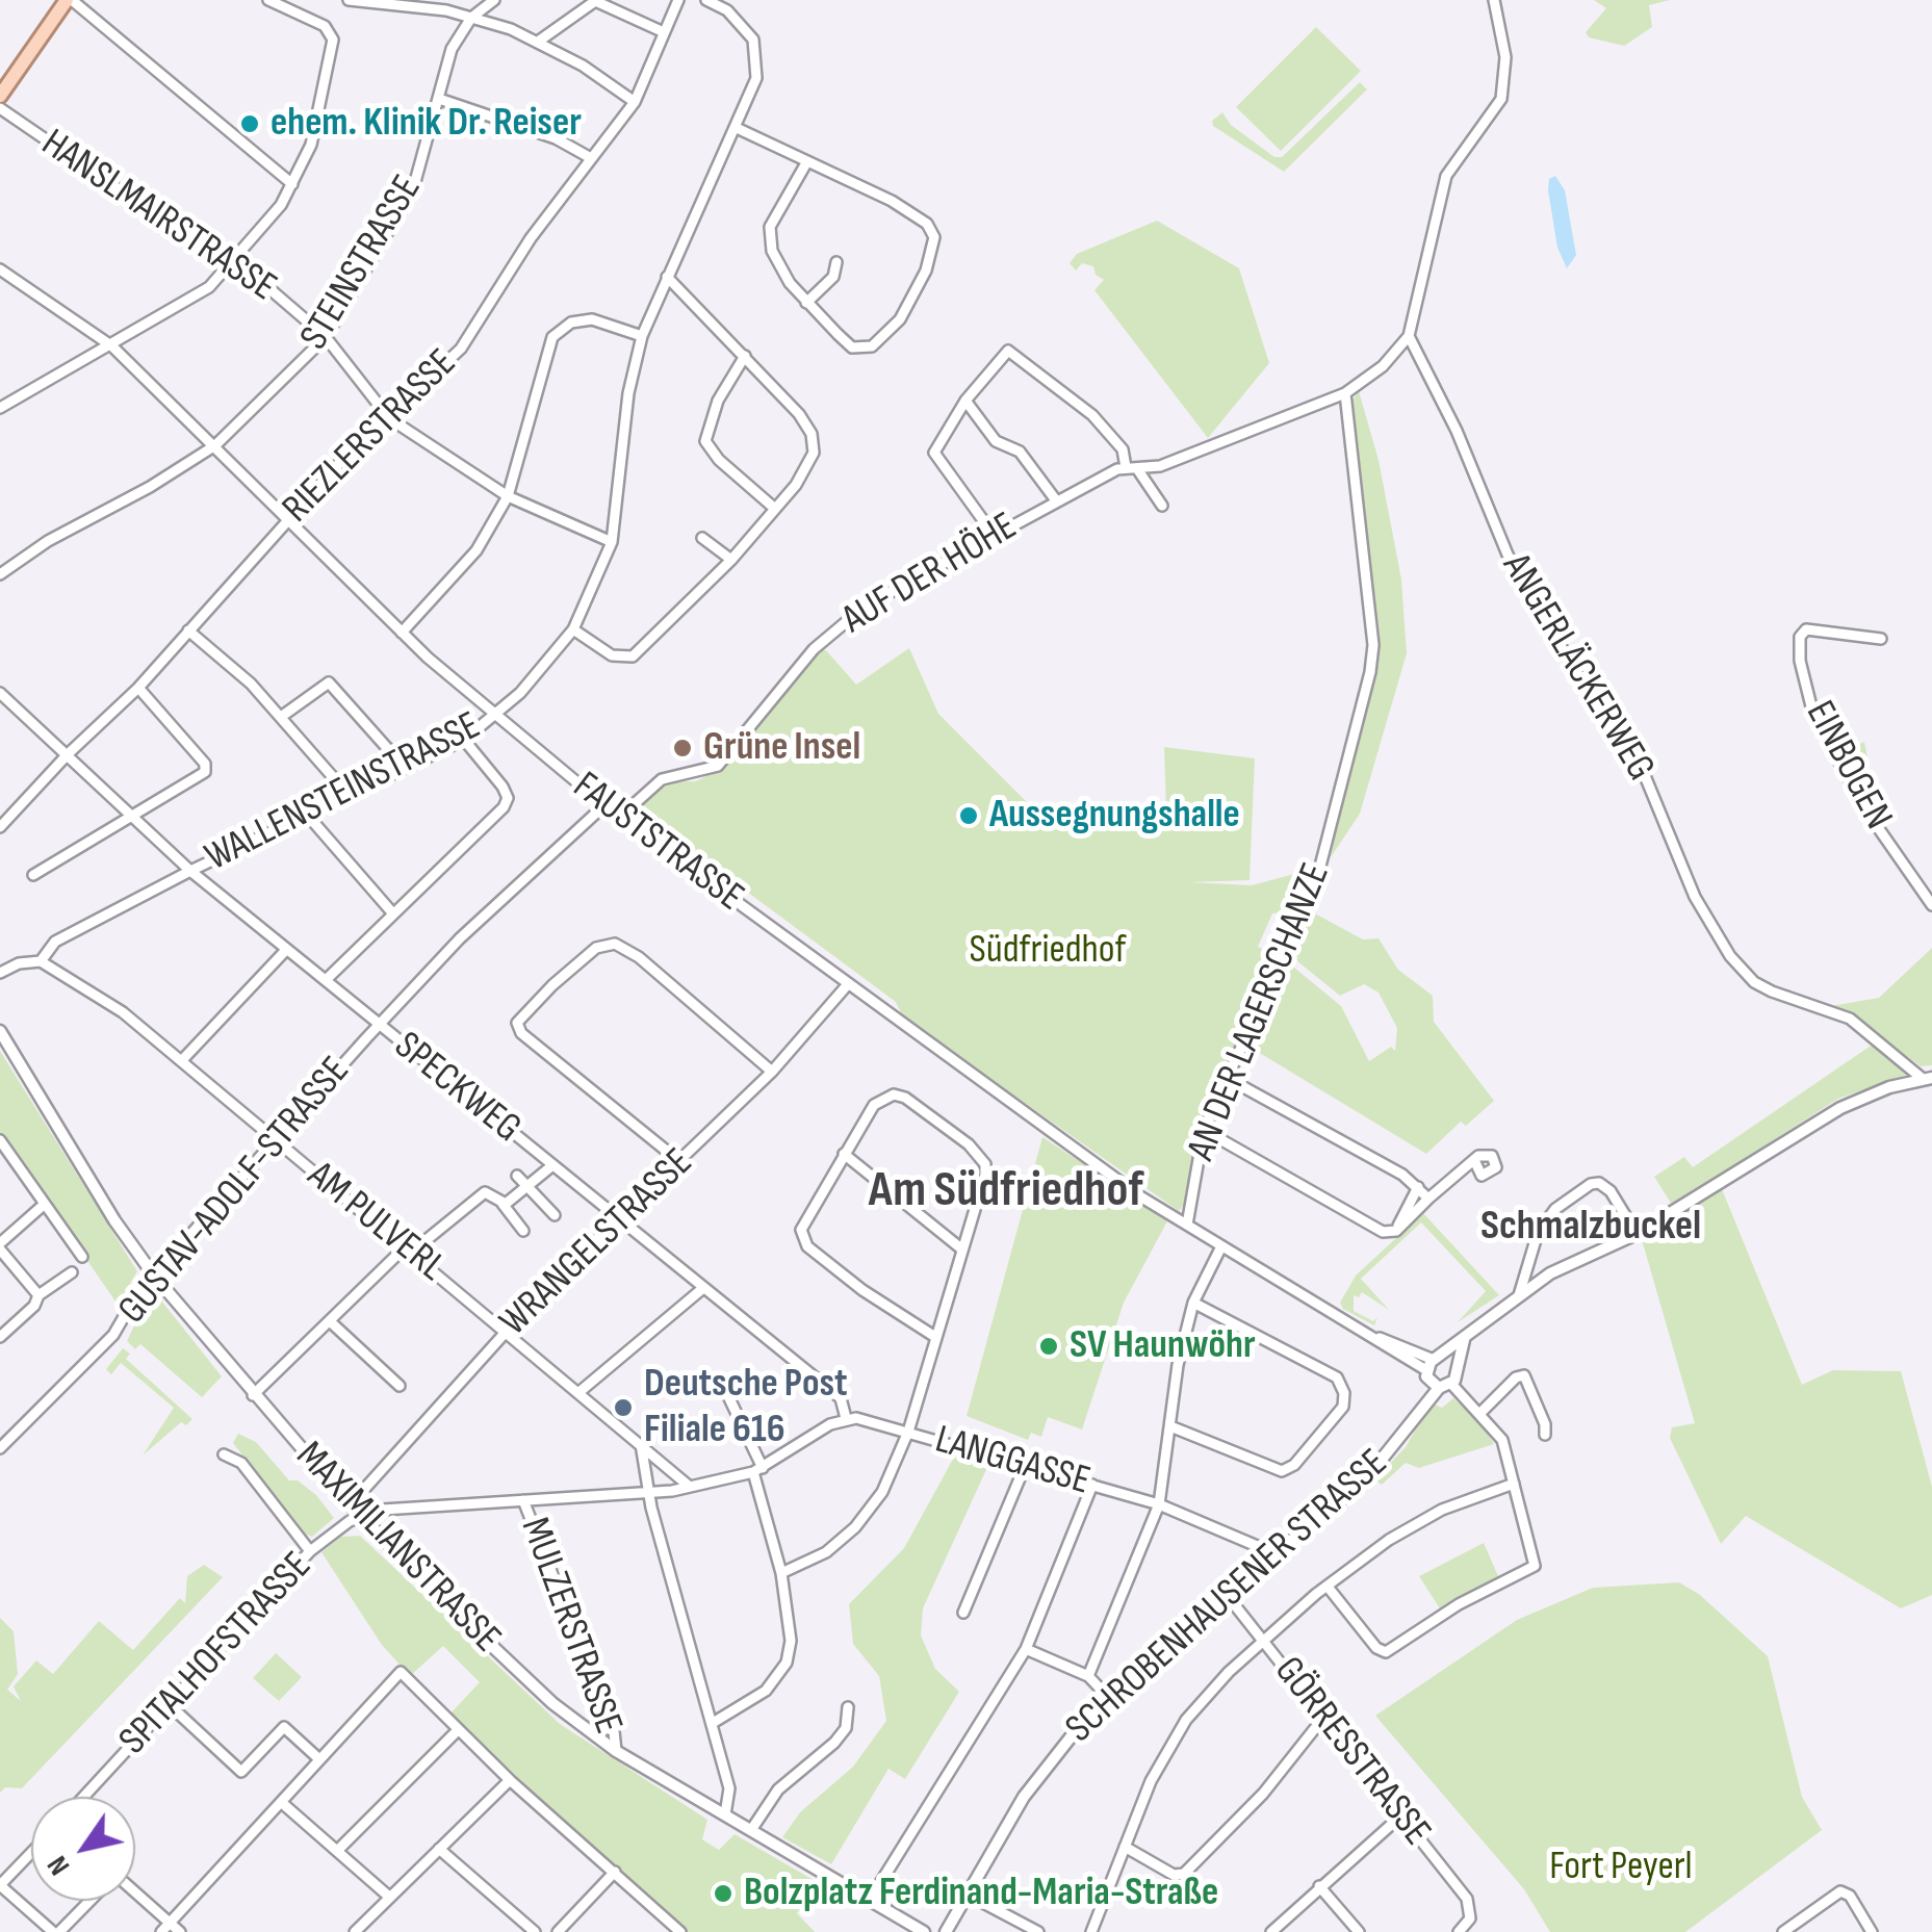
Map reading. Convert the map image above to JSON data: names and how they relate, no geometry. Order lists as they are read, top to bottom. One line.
{"streets":{"street":["HANSLMAIRSTRASSE","STEINSTRASSE","RIEZLERSTRASSE","AUF DER HÖHE","ANGERLÄCKERWEG","EINBOGEN","WALLENSTEINSTRASSE","FAUSTSTRASSE","AN DER LAGERSCHANZE","SPECKWEG","GUSTAV-ADOLF-STRASSE","AM PULVERL","WRANGELSTRASSE","LANGGASSE","MAXIMILIANSTRASSE","SCHROBENHAUSENER STRASSE","MULZERSTRASSE","SPITALHOFSTRASSE","GÖRRESSTRASSE"]},"crossings":[["HANSLMAIRSTRASSE","STEINSTRASSE"],["HANSLMAIRSTRASSE","RIEZLERSTRASSE"],["HANSLMAIRSTRASSE","WALLENSTEINSTRASSE"],["STEINSTRASSE","FAUSTSTRASSE"],["RIEZLERSTRASSE","FAUSTSTRASSE"],["RIEZLERSTRASSE","SPECKWEG"],["AUF DER HÖHE","FAUSTSTRASSE"],["WALLENSTEINSTRASSE","FAUSTSTRASSE"],["WALLENSTEINSTRASSE","SPECKWEG"],["WALLENSTEINSTRASSE","AM PULVERL"],["FAUSTSTRASSE","AN DER LAGERSCHANZE"],["FAUSTSTRASSE","GUSTAV-ADOLF-STRASSE"],["FAUSTSTRASSE","WRANGELSTRASSE"],["FAUSTSTRASSE","SCHROBENHAUSENER STRASSE"],["SPECKWEG","GUSTAV-ADOLF-STRASSE"],["SPECKWEG","WRANGELSTRASSE"],["SPECKWEG","LANGGASSE"],["GUSTAV-ADOLF-STRASSE","AM PULVERL"],["GUSTAV-ADOLF-STRASSE","MAXIMILIANSTRASSE"],["AM PULVERL","WRANGELSTRASSE"],["AM PULVERL","SPITALHOFSTRASSE"],["WRANGELSTRASSE","MAXIMILIANSTRASSE"],["LANGGASSE","SCHROBENHAUSENER STRASSE"],["MAXIMILIANSTRASSE","MULZERSTRASSE"],["MAXIMILIANSTRASSE","SPITALHOFSTRASSE"],["SCHROBENHAUSENER STRASSE","GÖRRESSTRASSE"],["MULZERSTRASSE","SPITALHOFSTRASSE"]],"districts":["Am Südfriedhof","Schmalzbuckel"],"parks":["Südfriedhof","Fort Peyerl"],"places":["ehem. Klinik Dr. Reiser","Grüne Insel","Aussegnungshalle","SV Haunwöhr","Deutsche Post Filiale 616","Bolzplatz Ferdinand-Maria-Straße"],"north":"bottom left"}
